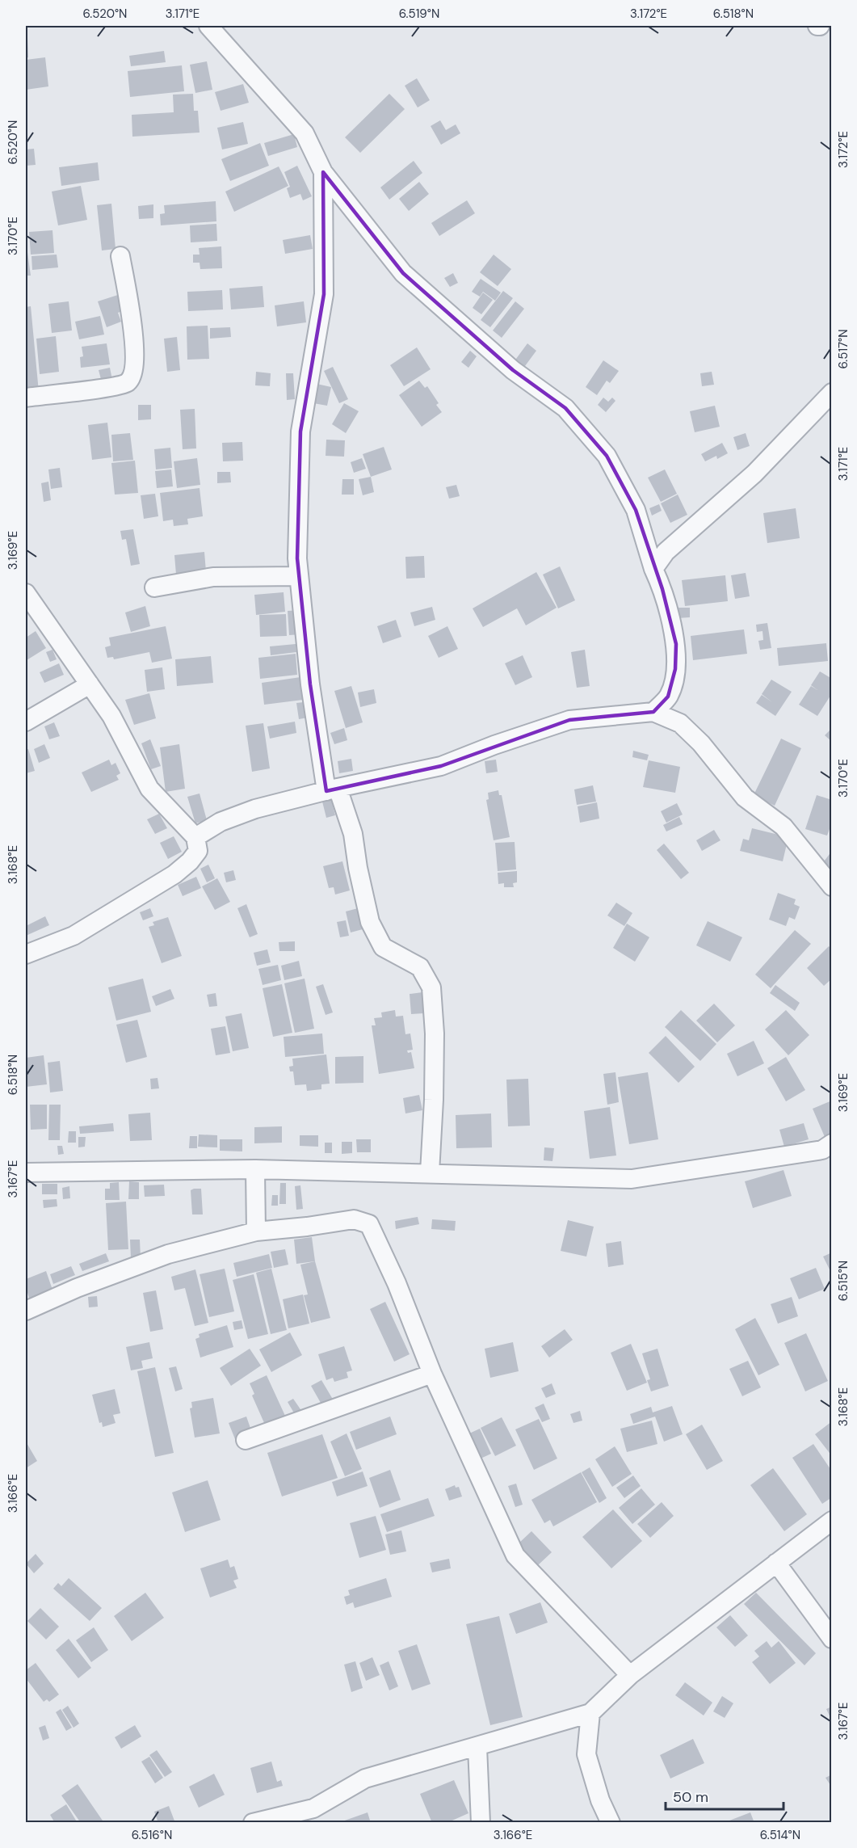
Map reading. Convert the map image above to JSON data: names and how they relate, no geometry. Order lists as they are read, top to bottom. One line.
{"scale_bar":"50 m","coordinates":["6.520°N","3.171°E","6.519°N","3.172°E","6.518°N","3.170°E","6.517°N","3.169°E","3.168°E","3.167°E","6.515°N","3.166°E","6.516°N","6.514°N"]}
